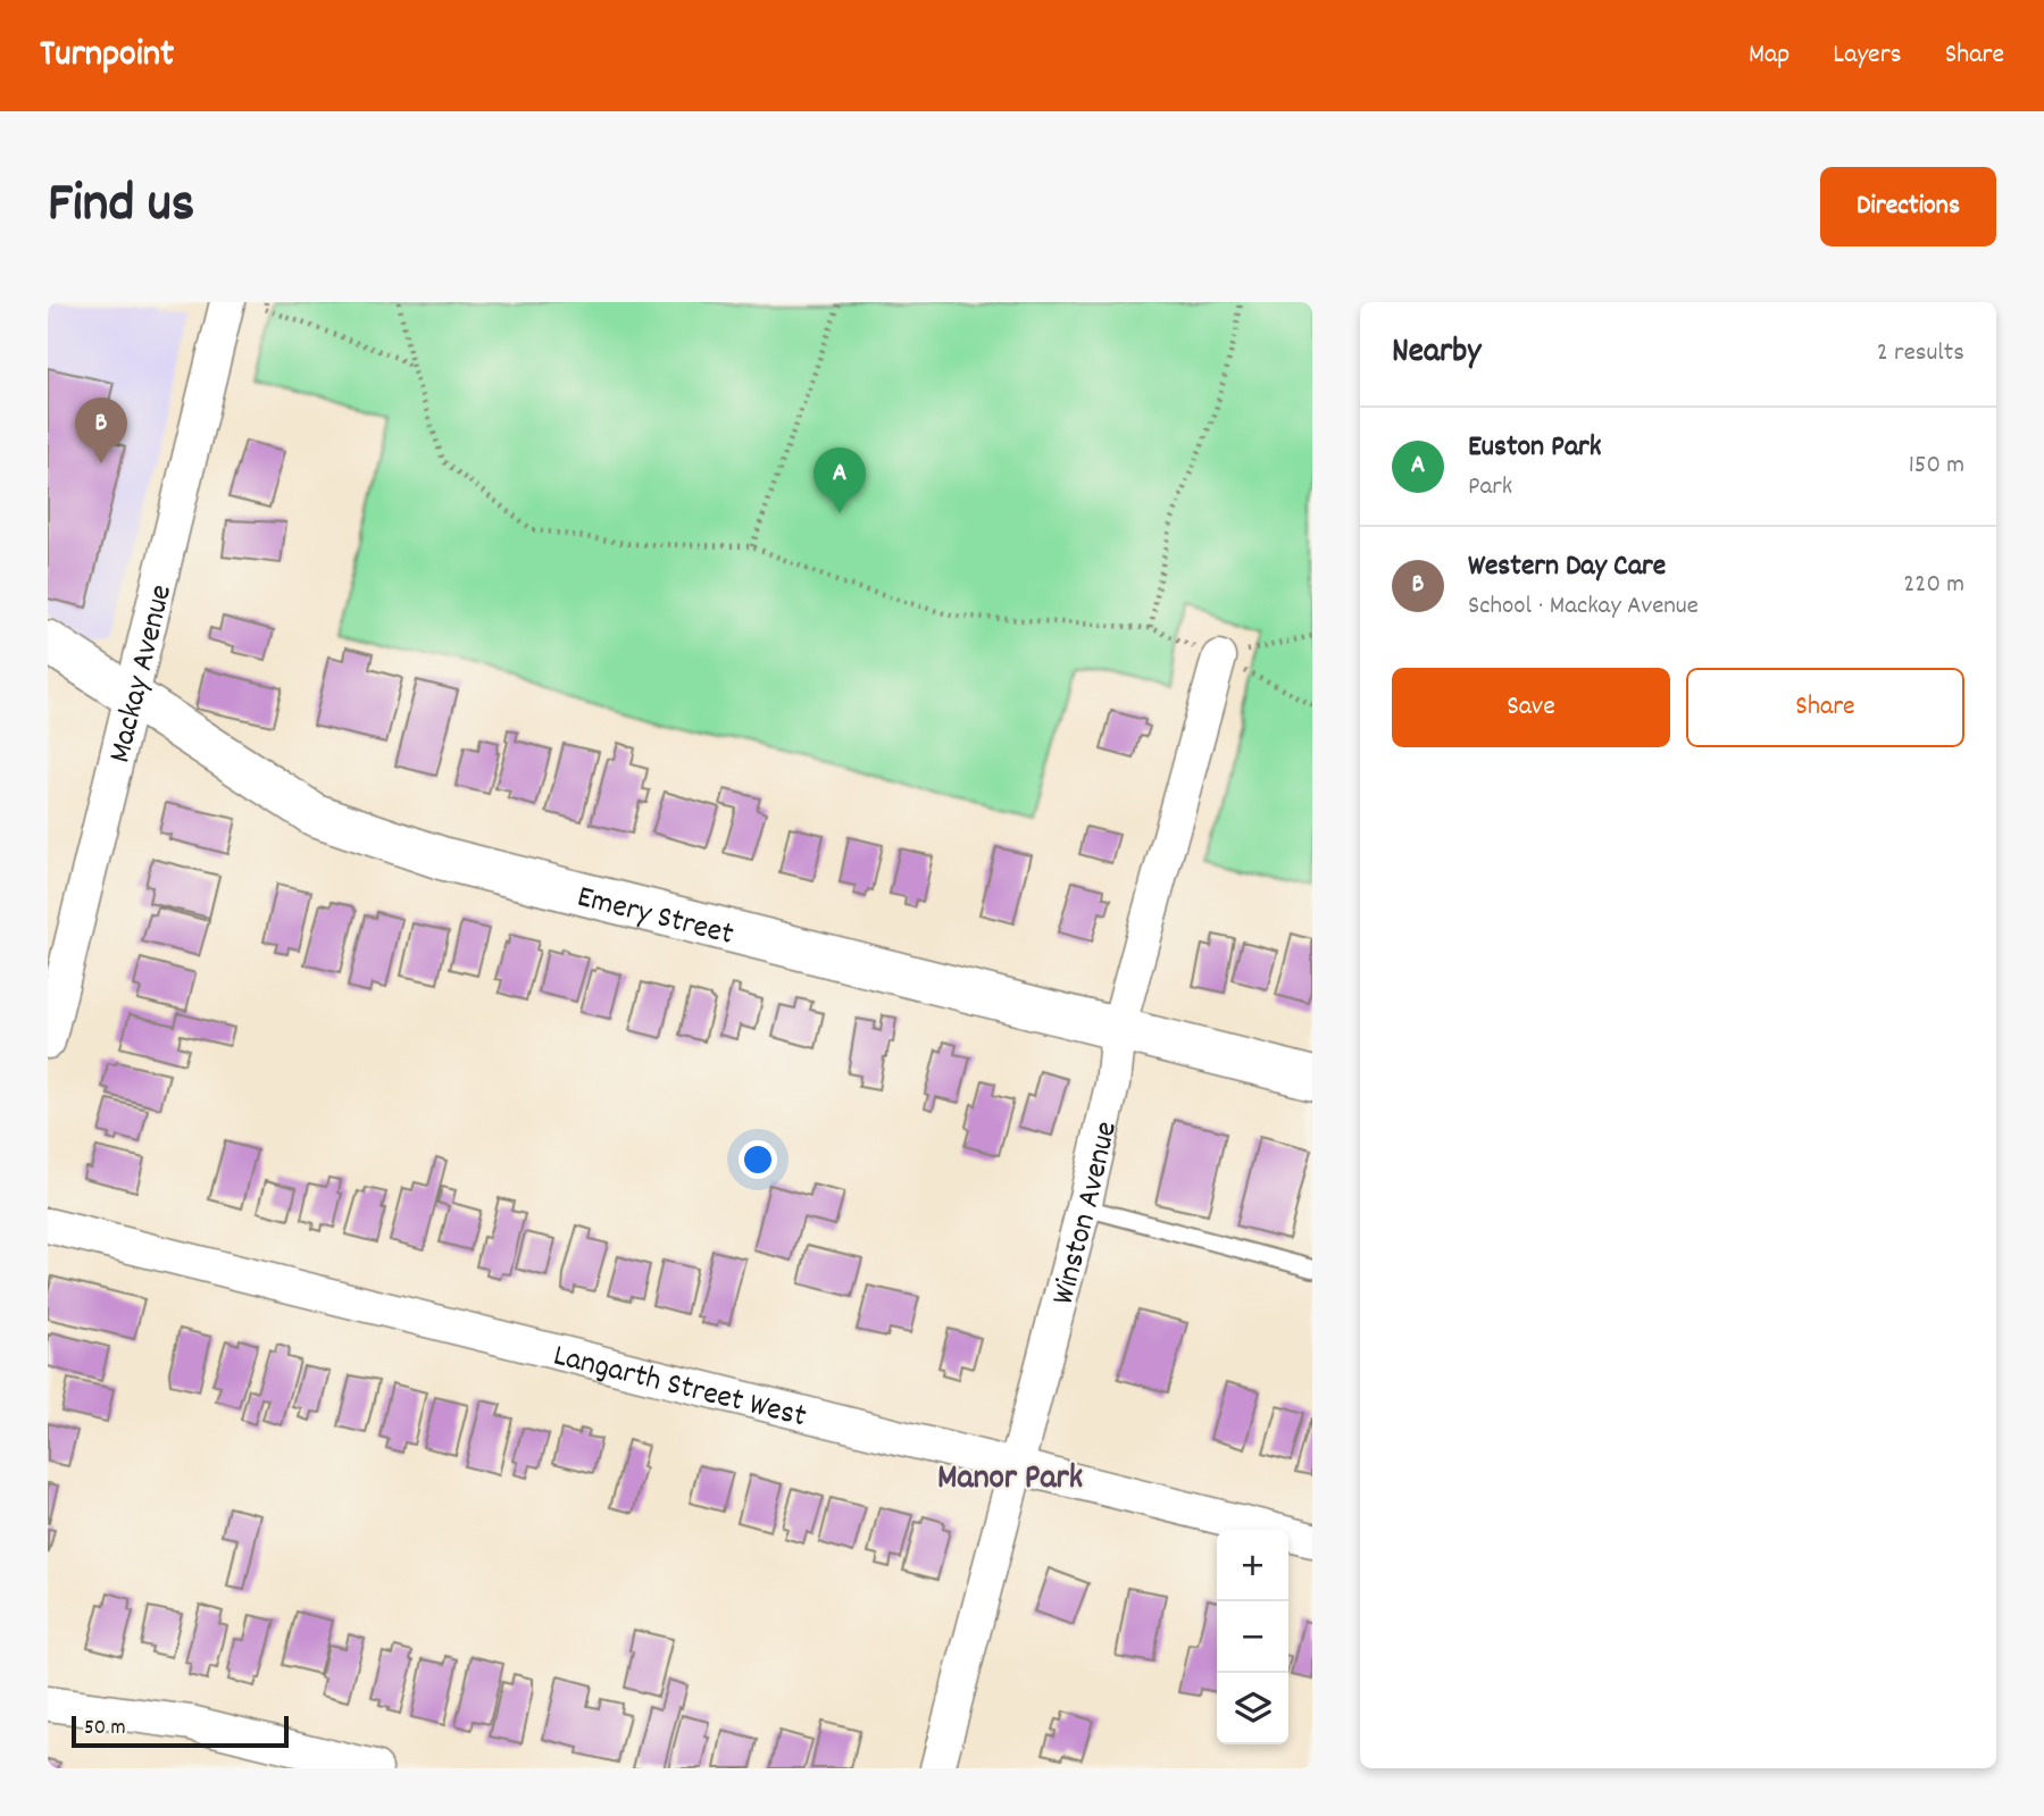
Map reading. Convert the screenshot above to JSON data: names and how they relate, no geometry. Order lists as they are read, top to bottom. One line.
{"streets":{"street":["Mackay Avenue","Emery Street","Winston Avenue","Langarth Street West"]},"crossings":[["Mackay Avenue","Emery Street"],["Emery Street","Winston Avenue"],["Winston Avenue","Langarth Street West"]],"districts":["Manor Park"],"scale_bar":"50 m","page":{"header":"Turnpoint","nav":["Map","Layers","Share"],"title":"Find us","buttons":["Directions",["Save","Share"]],"heading":["Nearby","2 results"],"pins":["B","A"],"list":[{"mark":"A","name":"Euston Park","note":"Park","value":"150 m"},{"mark":"B","name":"Western Day Care","note":"School · Mackay Avenue","value":"220 m"}],"map_buttons":["+","−"],"scale":"50 m"}}
